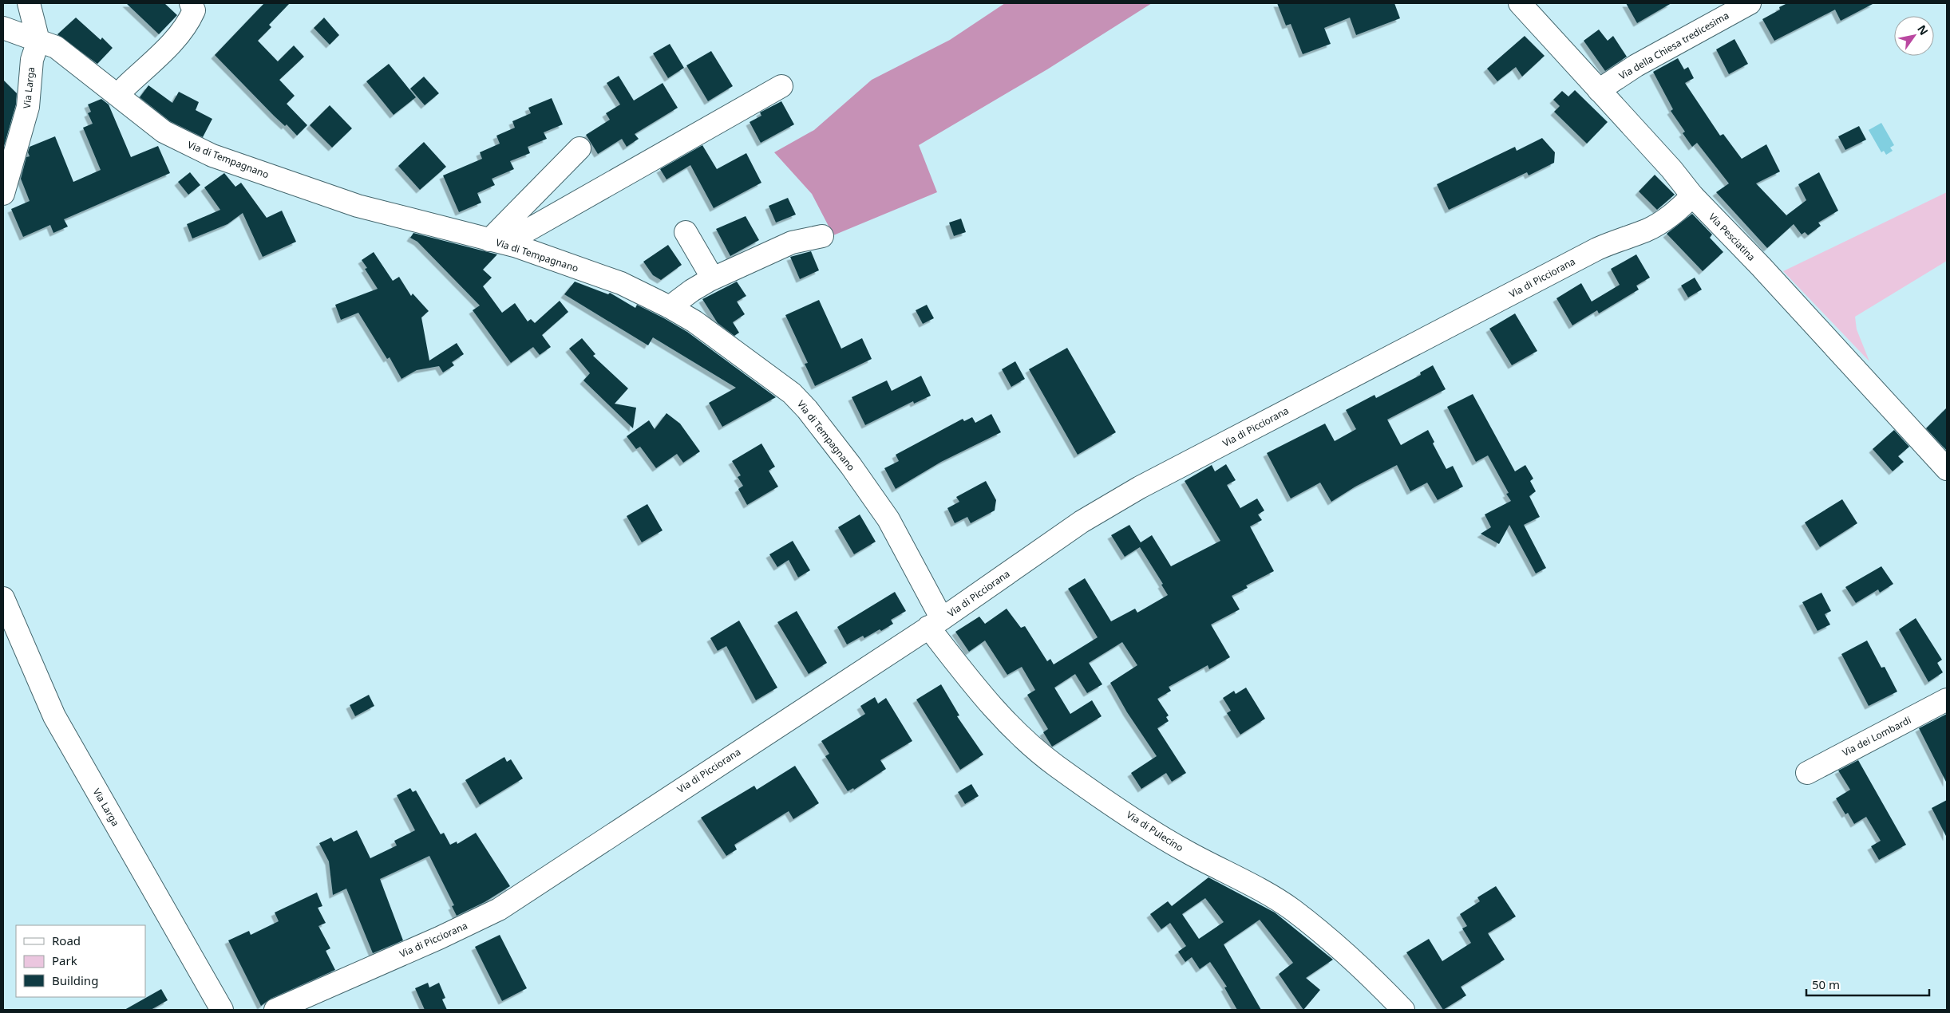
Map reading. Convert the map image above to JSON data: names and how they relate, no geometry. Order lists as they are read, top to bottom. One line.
{"streets":{"street":["Via della Chiesa tredicesima","Via Larga","Via di Tempagnano","Via Pesciatina","Via di Picciorana","Via dei Lombardi","Via di Pulecino"]},"crossings":[["Via della Chiesa tredicesima","Via Pesciatina"],["Via Larga","Via di Tempagnano"],["Via di Tempagnano","Via di Picciorana"],["Via di Tempagnano","Via di Pulecino"],["Via Pesciatina","Via di Picciorana"],["Via di Picciorana","Via di Pulecino"]],"legend":["Road","Park","Building"],"scale_bar":"50 m","north":"top right"}
